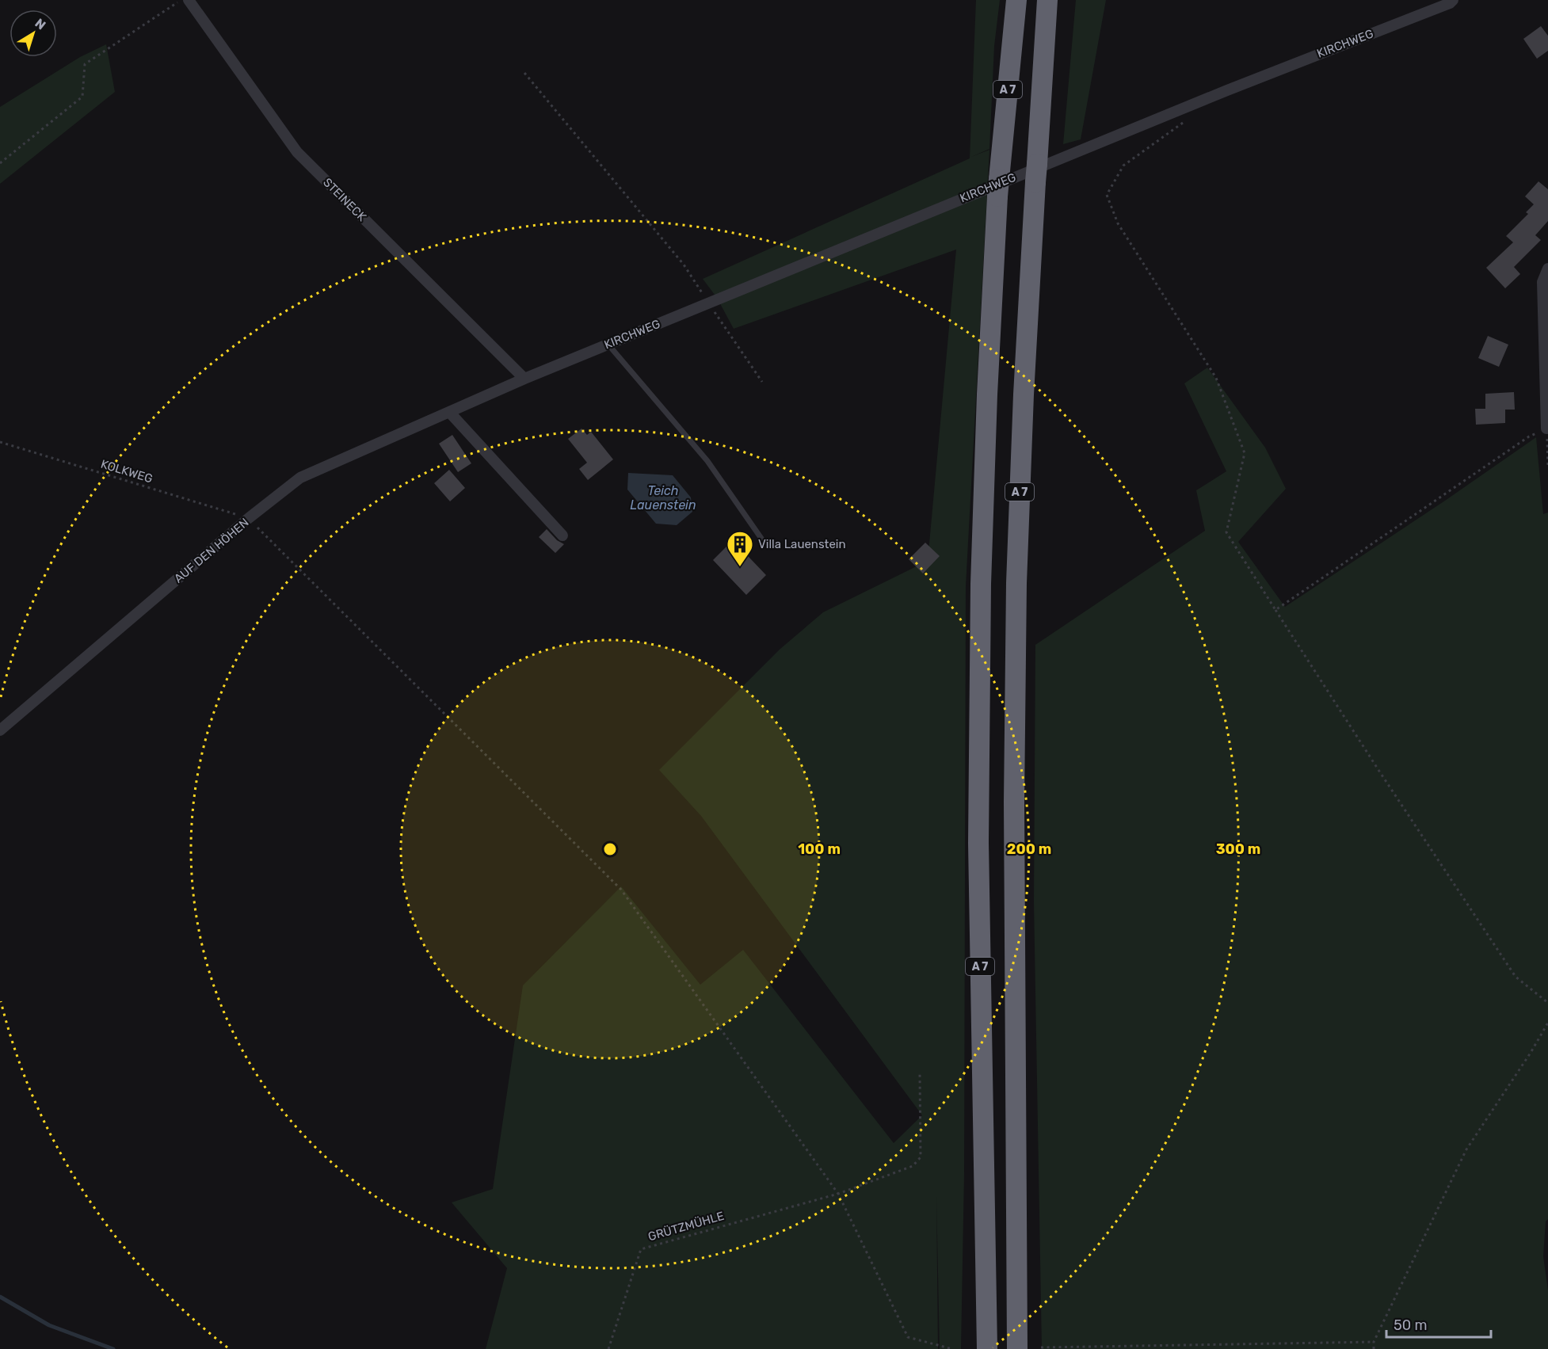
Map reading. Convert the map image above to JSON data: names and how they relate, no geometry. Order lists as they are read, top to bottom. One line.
{"streets":{"highway":["A 7"],"street":["KIRCHWEG","STEINECK","AUF DEN HÖHEN"],"path":["KOLKWEG","GRÜTZMÜHLE"]},"crossings":[["KIRCHWEG","STEINECK"],["KIRCHWEG","AUF DEN HÖHEN"],["STEINECK","AUF DEN HÖHEN"],["KOLKWEG","AUF DEN HÖHEN"]],"water":["Teich Lauenstein"],"places":{"building":["Villa Lauenstein"]},"scale_bar":"50 m","north":"top right","rings":["100 m","200 m","300 m"]}
